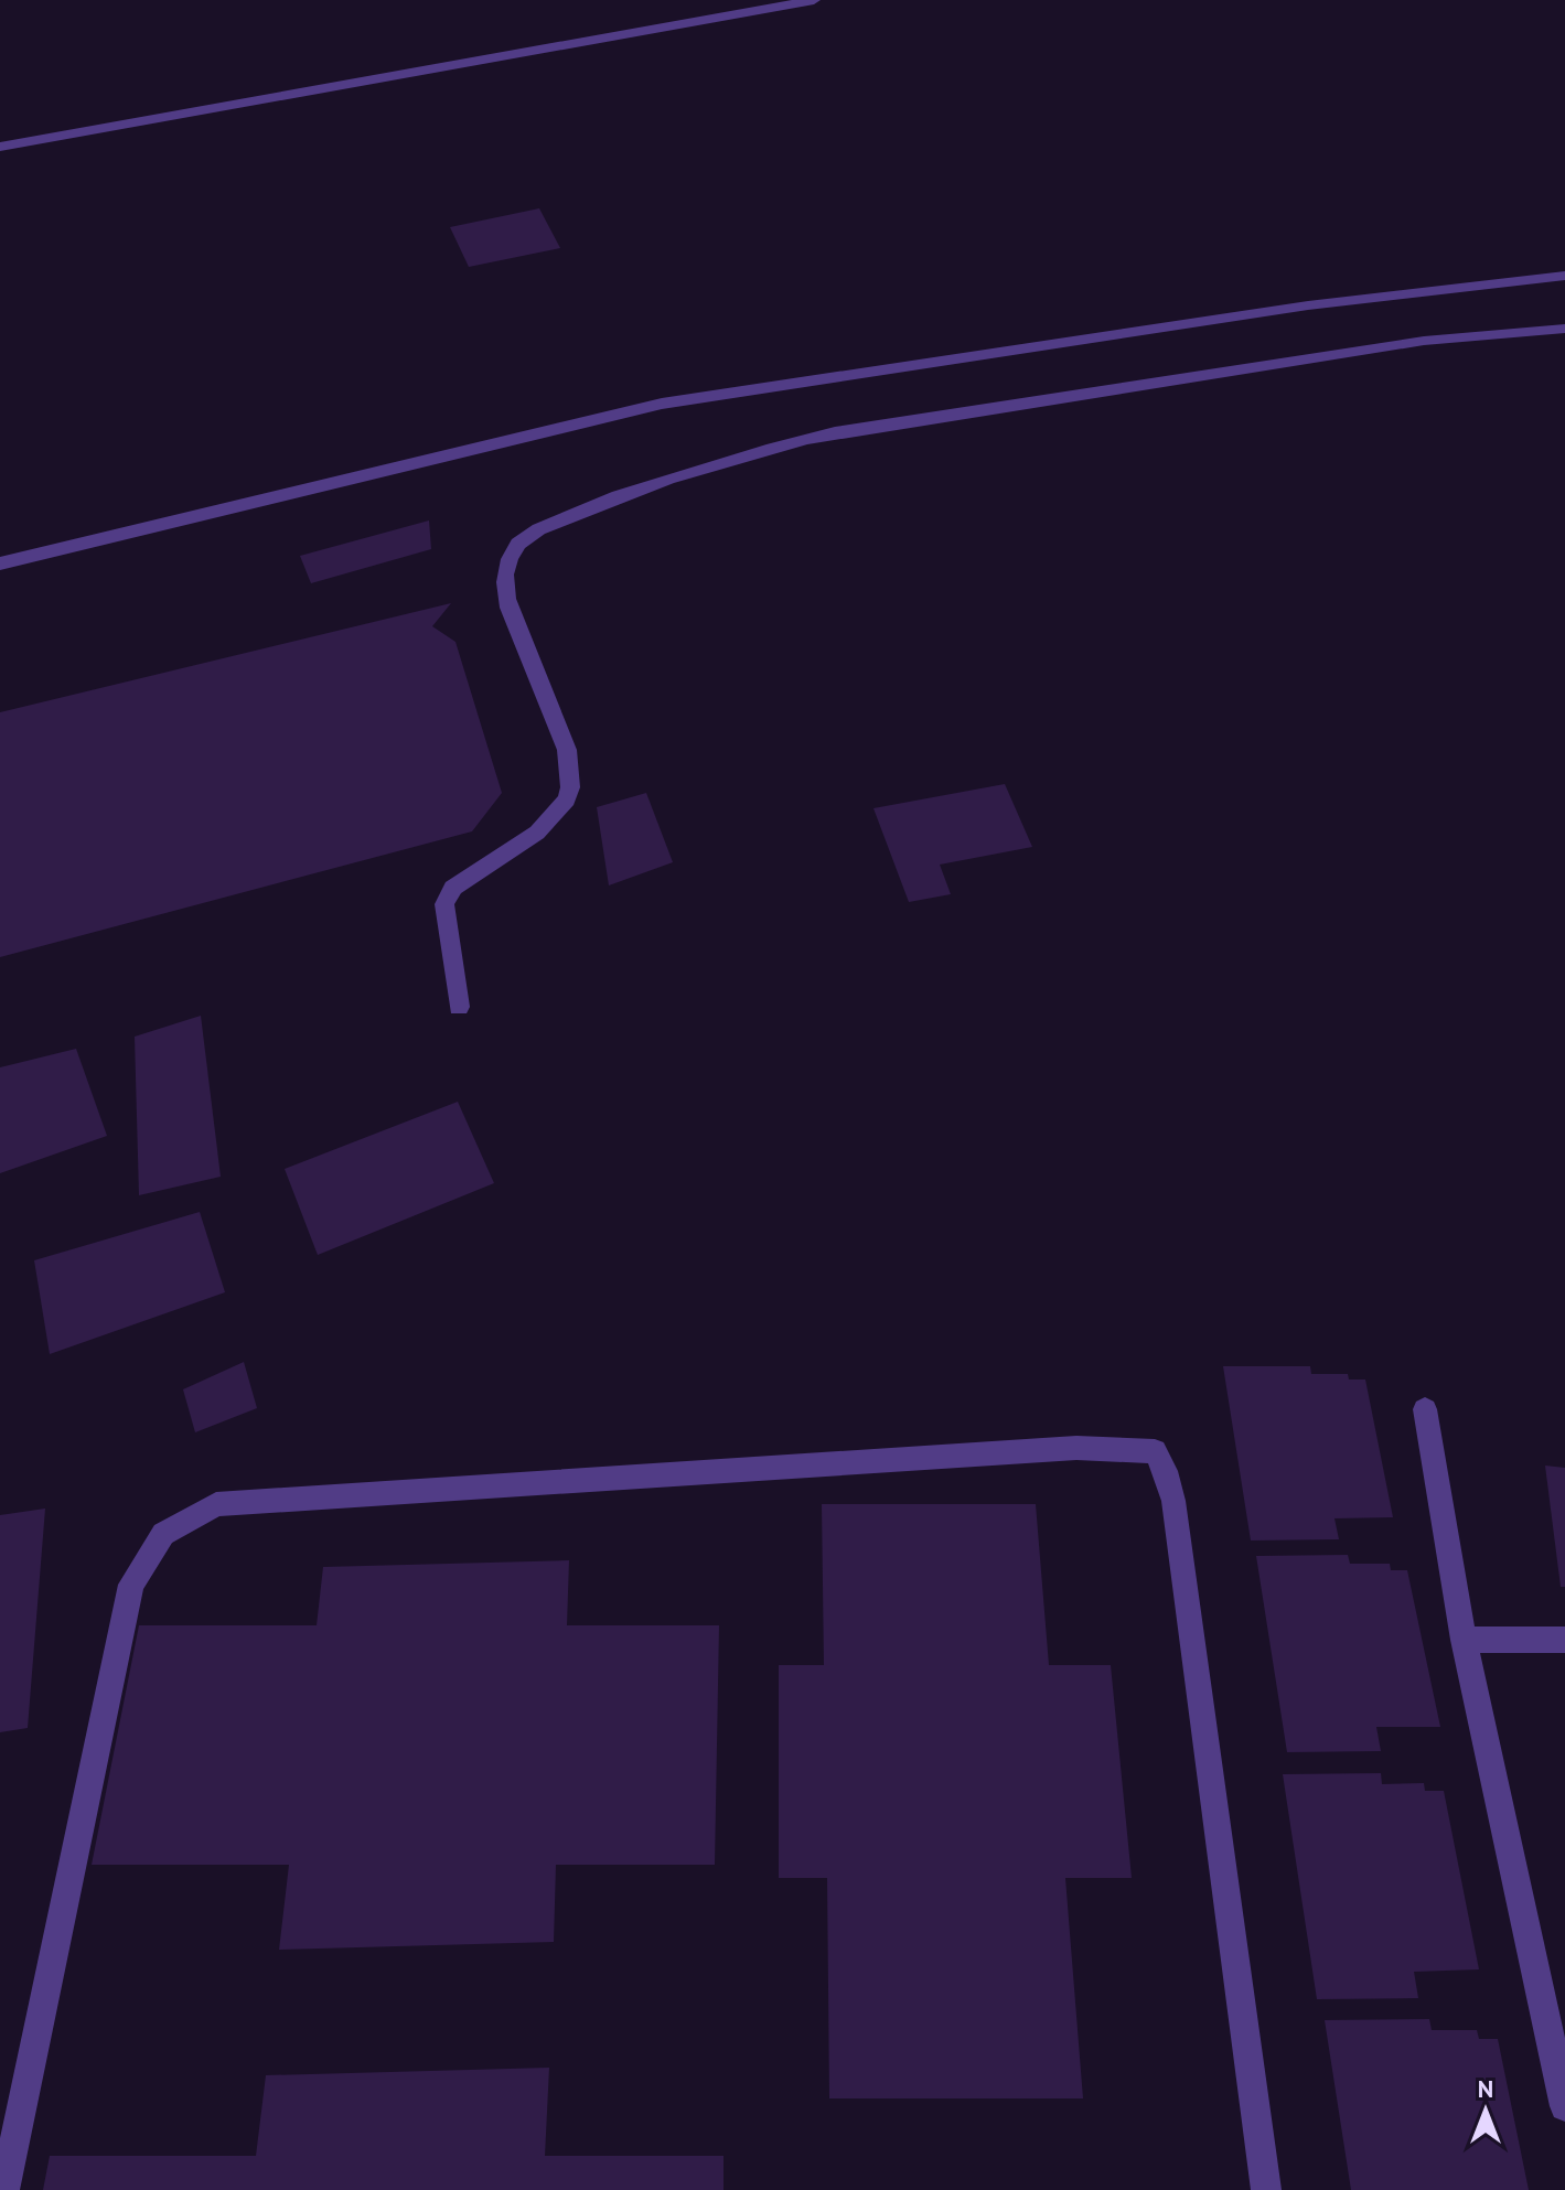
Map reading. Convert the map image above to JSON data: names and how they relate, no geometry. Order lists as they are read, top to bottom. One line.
{"north":"top"}
